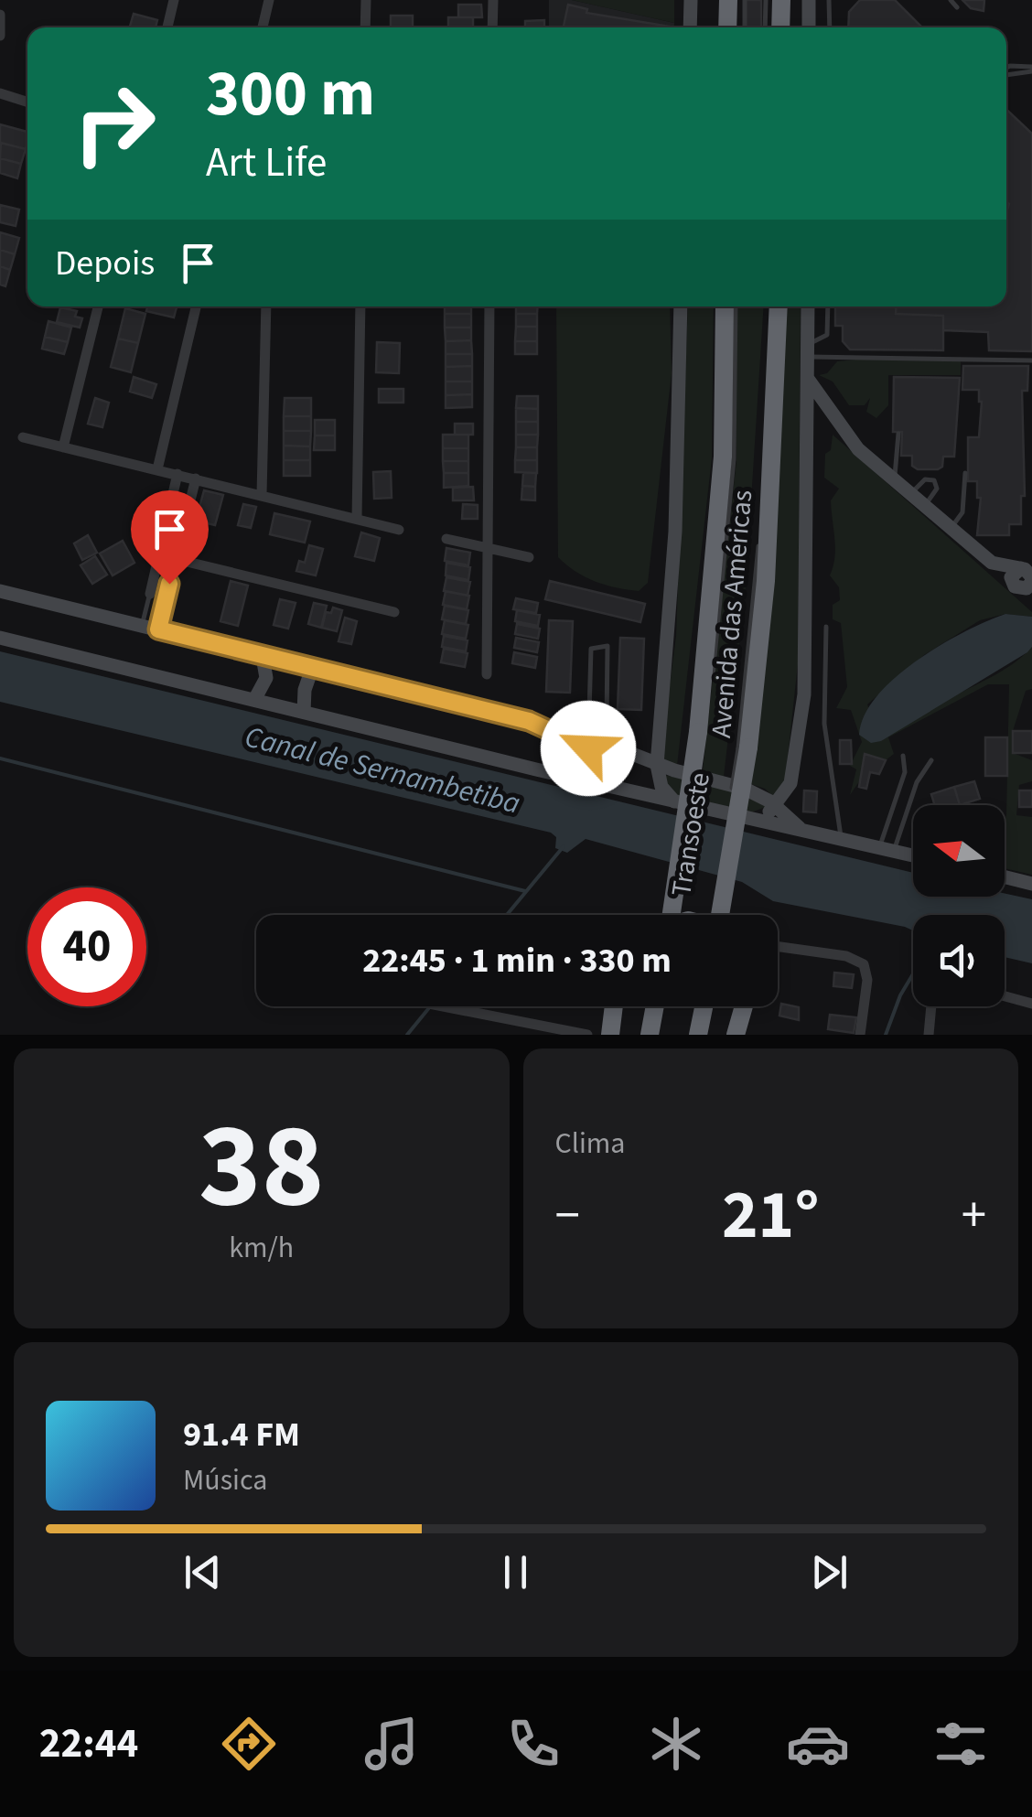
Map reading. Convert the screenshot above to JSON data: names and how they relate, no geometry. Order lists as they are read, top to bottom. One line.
{"streets":{"highway":["Avenida das Américas"],"lane":["Transoeste"]},"crossings":[["Avenida das Américas","Transoeste"]],"water":["Canal de Sernambetiba"],"north":"left","page":{"turn":["300 m","Art Life"],"then":"Depois","limit":"40","trip":"22:45 · 1 min · 330 m","tile":[["38","km/h"],"Clima"],"heat":["−","21°","+"],"song":["91.4 FM","Música"],"tabs":"22:44"}}
